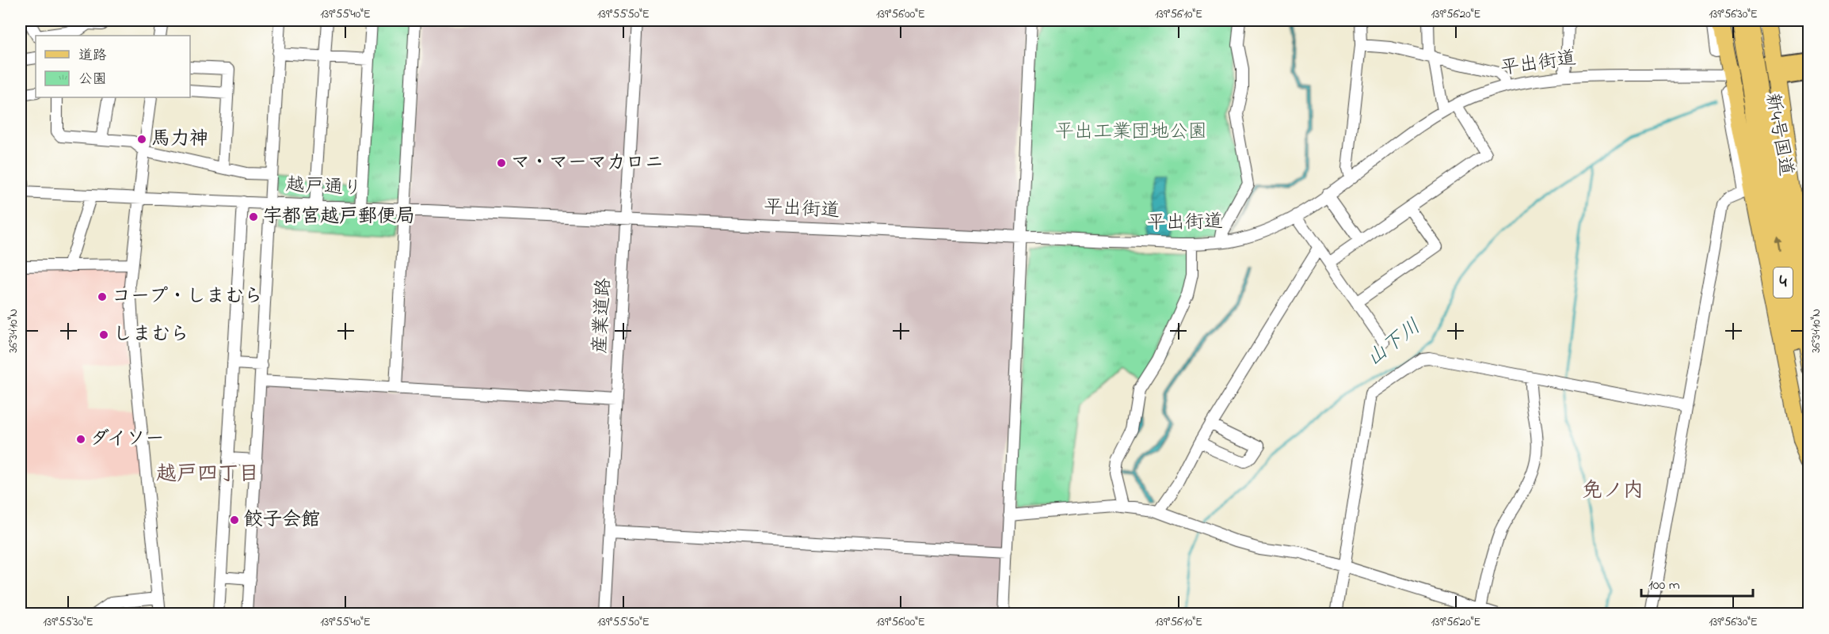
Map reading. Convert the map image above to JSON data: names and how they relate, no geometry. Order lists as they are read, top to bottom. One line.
{"streets":{"highway":["新4号国道","4"],"street":["平出街道","越戸通り","産業道路"]},"crossings":[["平出街道","越戸通り"],["平出街道","産業道路"],["越戸通り","産業道路"]],"districts":["越戸四丁目","免ノ内"],"water":["山下川"],"parks":["平出工業団地公園"],"places":["馬力神","マ・マーマカロニ","宇都宮越戸郵便局","コープ・しまむら","しまむら","ダイソー","餃子会館"],"legend":["道路","公園"],"scale_bar":"100 m","coordinates":["139°55'40\"E","139°55'50\"E","139°56'00\"E","139°56'10\"E","139°56'20\"E","139°56'30\"E","36°34'10\"N","139°55'30\"E"]}
